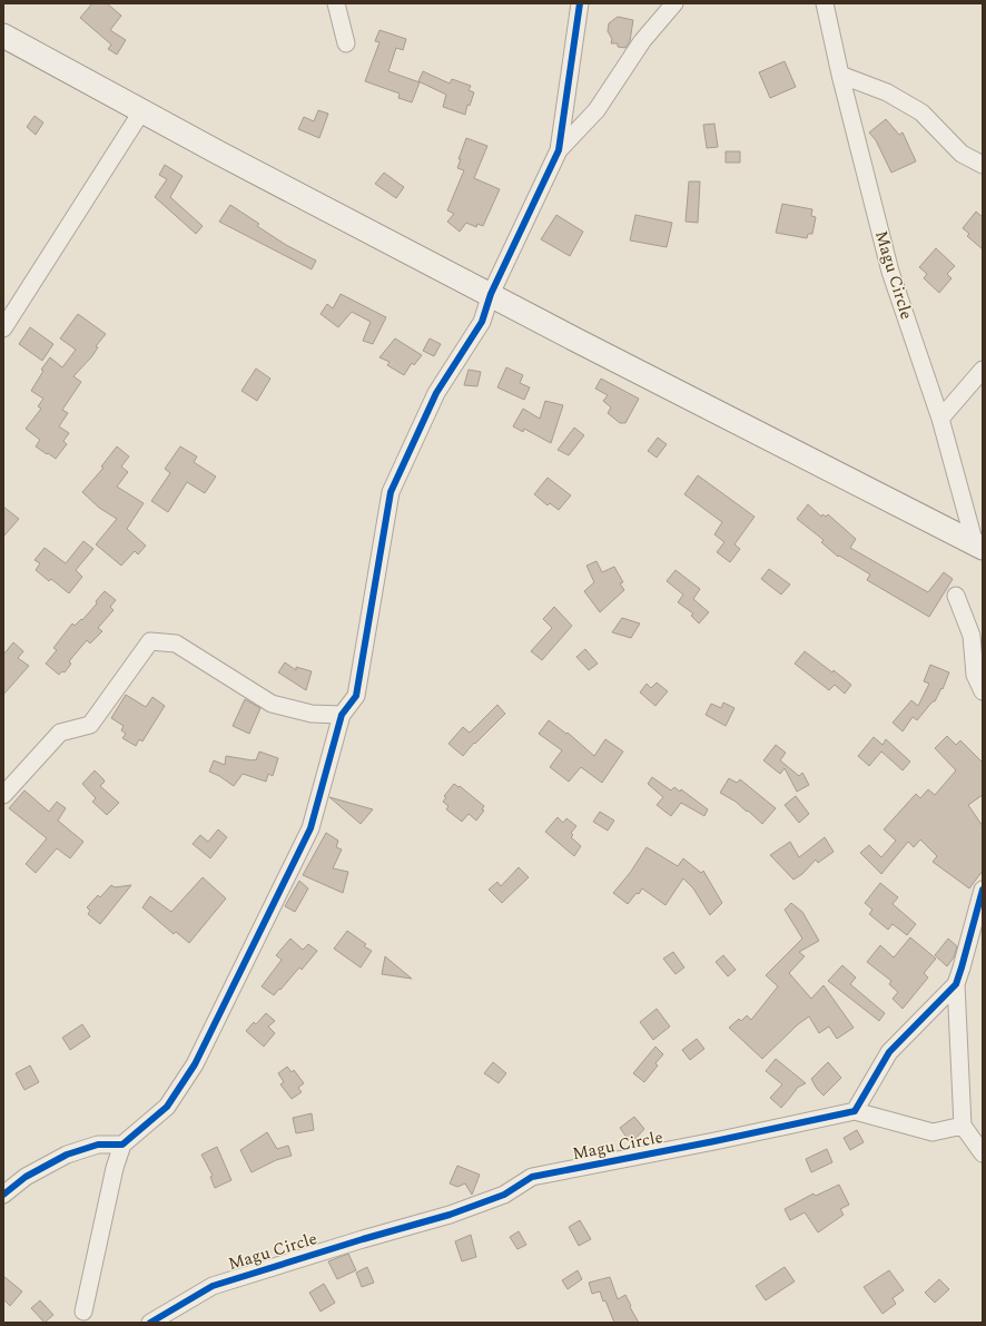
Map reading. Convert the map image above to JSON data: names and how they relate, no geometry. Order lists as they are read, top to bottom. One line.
{"streets":{"street":["Magu Circle"]}}
